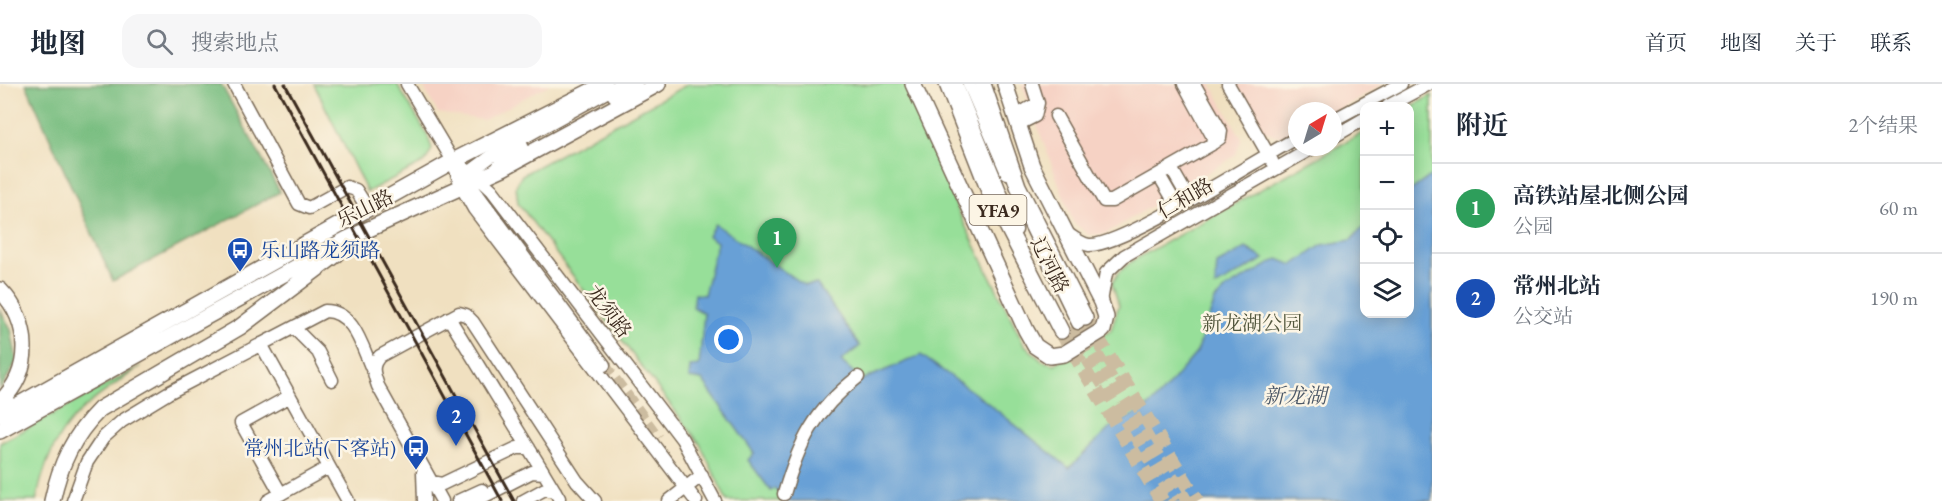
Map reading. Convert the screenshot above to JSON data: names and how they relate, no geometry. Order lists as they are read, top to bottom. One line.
{"streets":{"main road":["乐山路","YFA9","辽河路"],"street":["仁和路","龙须路"]},"crossings":[["乐山路","龙须路"]],"water":["新龙湖"],"parks":["新龙湖公园"],"places":{"bus stop":["乐山路龙须路","常州北站(下客站)"]},"north":"top right","page":{"header":"地图","search":"搜索地点","nav":["首页","地图","关于","联系"],"heading":["附近","2个结果"],"map_buttons":["+","−"],"list":[{"mark":"1","name":"高铁站屋北侧公园","note":"公园","value":"60 m"},{"mark":"2","name":"常州北站","note":"公交站","value":"190 m"}],"pins":["1","2"]}}
